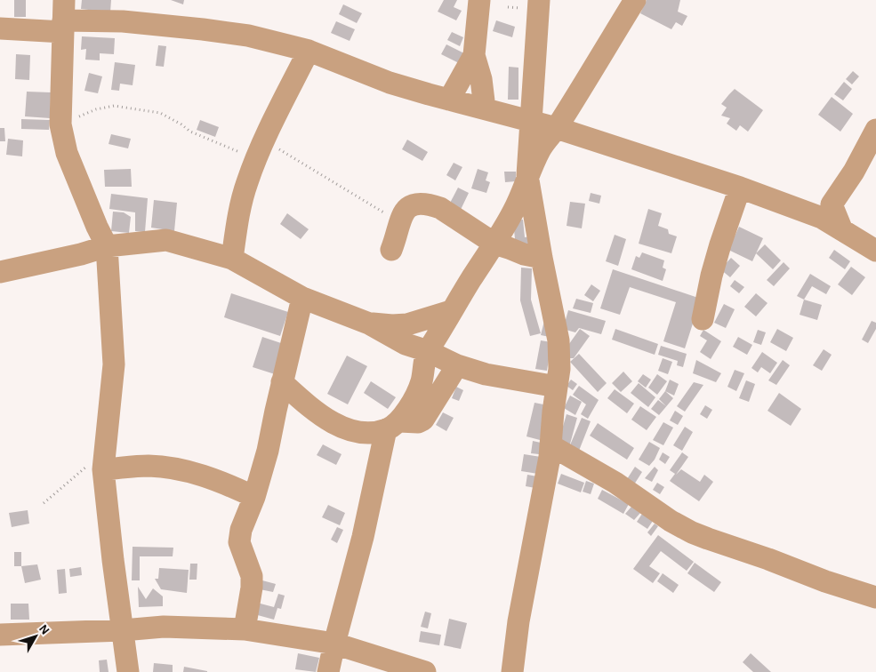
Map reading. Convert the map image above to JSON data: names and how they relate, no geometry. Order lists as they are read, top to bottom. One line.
{"north":"top right"}
